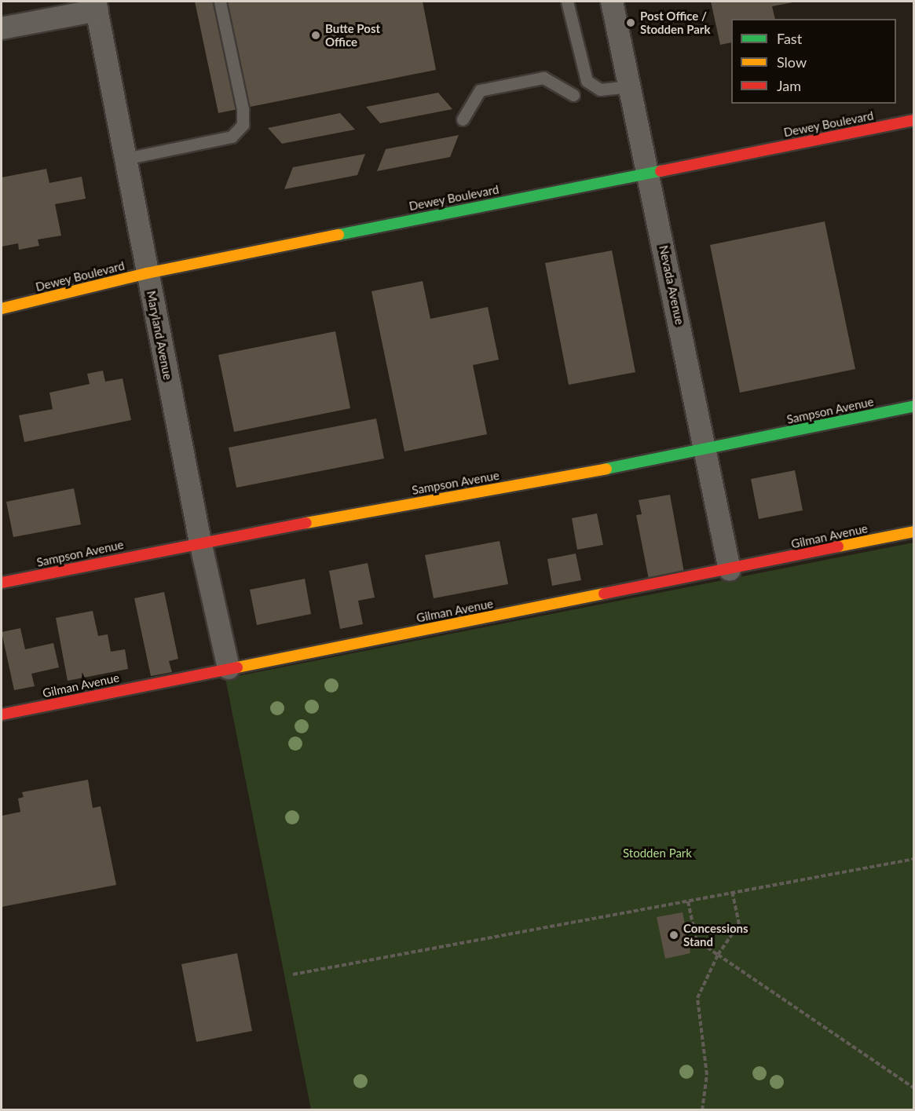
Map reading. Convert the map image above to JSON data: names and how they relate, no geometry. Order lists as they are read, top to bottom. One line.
{"streets":{"street":["Dewey Boulevard","Nevada Avenue","Maryland Avenue","Sampson Avenue","Gilman Avenue"]},"crossings":[["Dewey Boulevard","Nevada Avenue"],["Dewey Boulevard","Maryland Avenue"],["Nevada Avenue","Sampson Avenue"],["Nevada Avenue","Gilman Avenue"],["Maryland Avenue","Sampson Avenue"],["Maryland Avenue","Gilman Avenue"]],"parks":["Stodden Park"],"places":["Post Office / Stodden Park","Butte Post Office","Concessions Stand"],"legend":["Fast","Slow","Jam"]}
